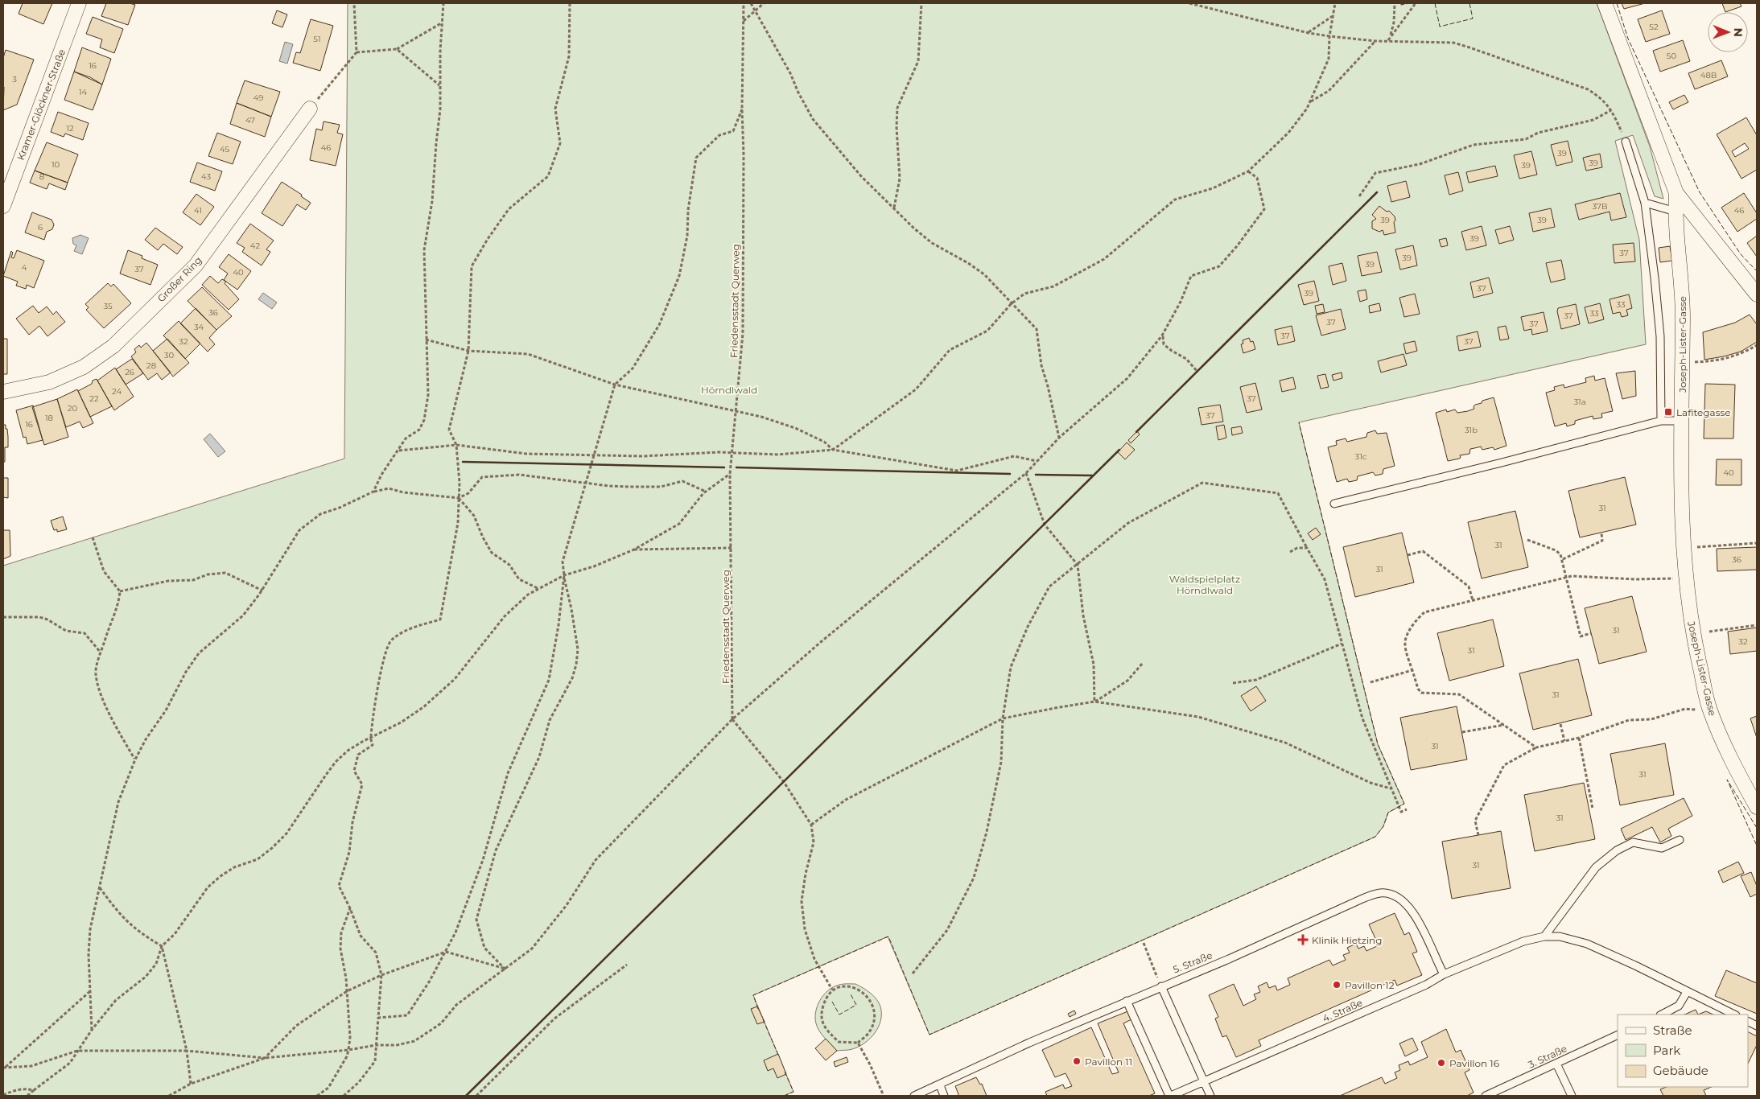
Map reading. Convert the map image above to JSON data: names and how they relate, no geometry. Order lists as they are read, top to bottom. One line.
{"streets":{"street":["Kramer-Glöckner-Straße","Großer Ring","Joseph-Lister-Gasse"],"lane":["5. Straße","4. Straße","3. Straße"],"path":["Friedensstadt Querweg"]},"crossings":[["5. Straße","4. Straße"]],"parks":["Hörndlwald","Waldspielplatz Hörndlwald"],"places":{"transit":["Lafitegasse"],"health":["Klinik Hietzing"],"other":["Pavillon 12","Pavillon 11","Pavillon 16"]},"house_numbers":["52","51","50","16","48B","3","14","49","47","12","46","45","39","39","10","39","8","43","37B","41","46","39","39","6","39","42","37","39","39","4","37","40","37","39","33","35","36","33","37","37","37","34","37","32","37","30","28","26","24","22","37","31a","20","37","18","16","31b","31c","40","31","31","36","31","31","32","31","31","31","31","31","31"],"legend":["Straße","Park","Gebäude"],"north":"right"}
